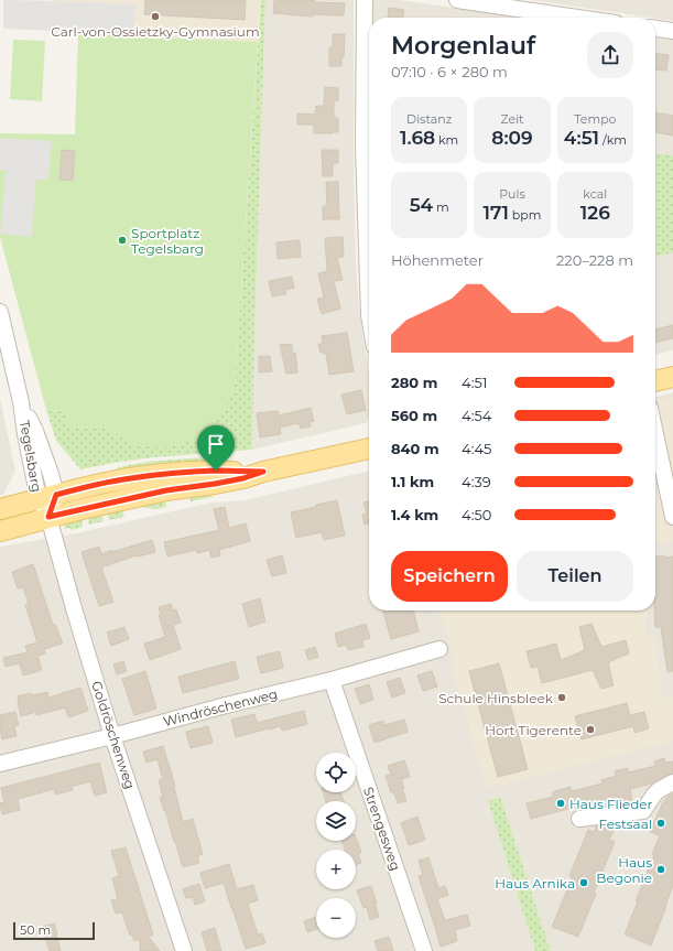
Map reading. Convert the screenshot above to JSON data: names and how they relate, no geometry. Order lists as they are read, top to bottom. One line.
{"streets":{"street":["Tegelsbarg","Windröschenweg","Goldröschenweg","Strengesweg"]},"crossings":[["Tegelsbarg","Goldröschenweg"],["Windröschenweg","Goldröschenweg"],["Windröschenweg","Strengesweg"]],"places":["Carl-von-Ossietzky-Gymnasium","Sportplatz Tegelsbarg","Schule Hinsbleek","Hort Tigerente","Haus Flieder","Festsaal","Haus Begonie","Haus Arnika"],"scale_bar":"50 m","page":{"heading":["Morgenlauf","07:10 · 6 × 280 m"],"stats":[["Distanz","1.68 km"],["Zeit","8:09"],["Tempo","4:51 /km"],["54 m"],["Puls","171 bpm"],["kcal","126"]],"chart":["Höhenmeter","220–228 m"],"list":[{"name":"280 m","note":"4:51"},{"name":"560 m","note":"4:54"},{"name":"840 m","note":"4:45"},{"name":"1.1 km","note":"4:39"},{"name":"1.4 km","note":"4:50"}],"buttons":["Speichern","Teilen"],"map_buttons":["+","−"],"scale":"50 m"}}
